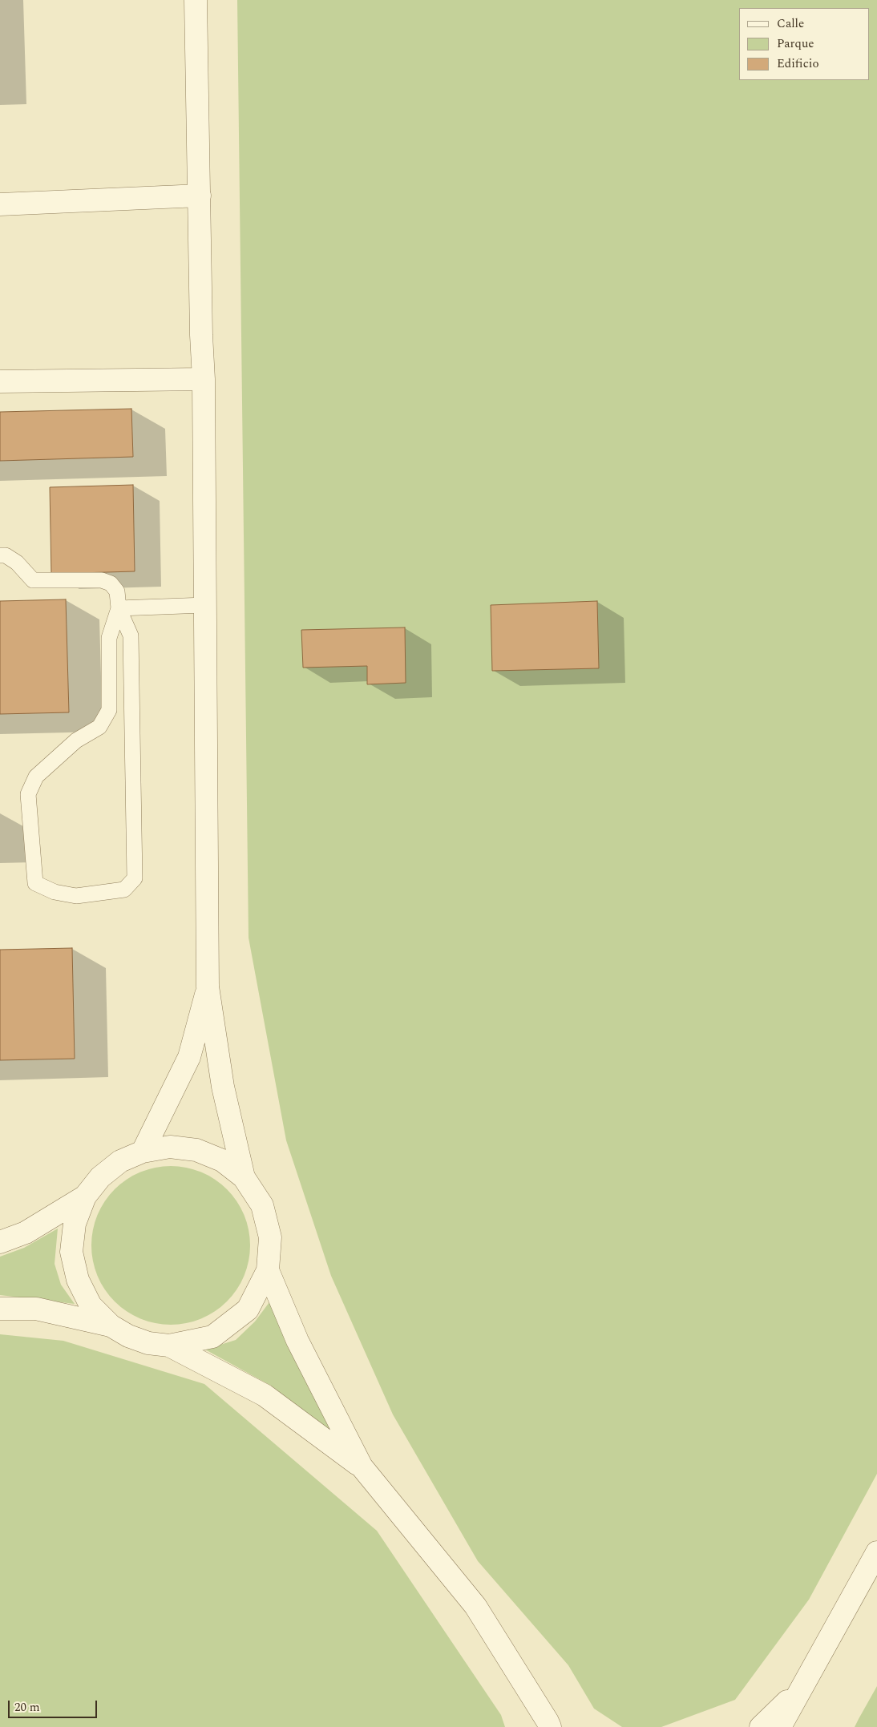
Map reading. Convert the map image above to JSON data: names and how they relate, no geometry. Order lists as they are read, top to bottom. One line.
{"legend":["Calle","Parque","Edificio"],"scale_bar":"20 m"}
